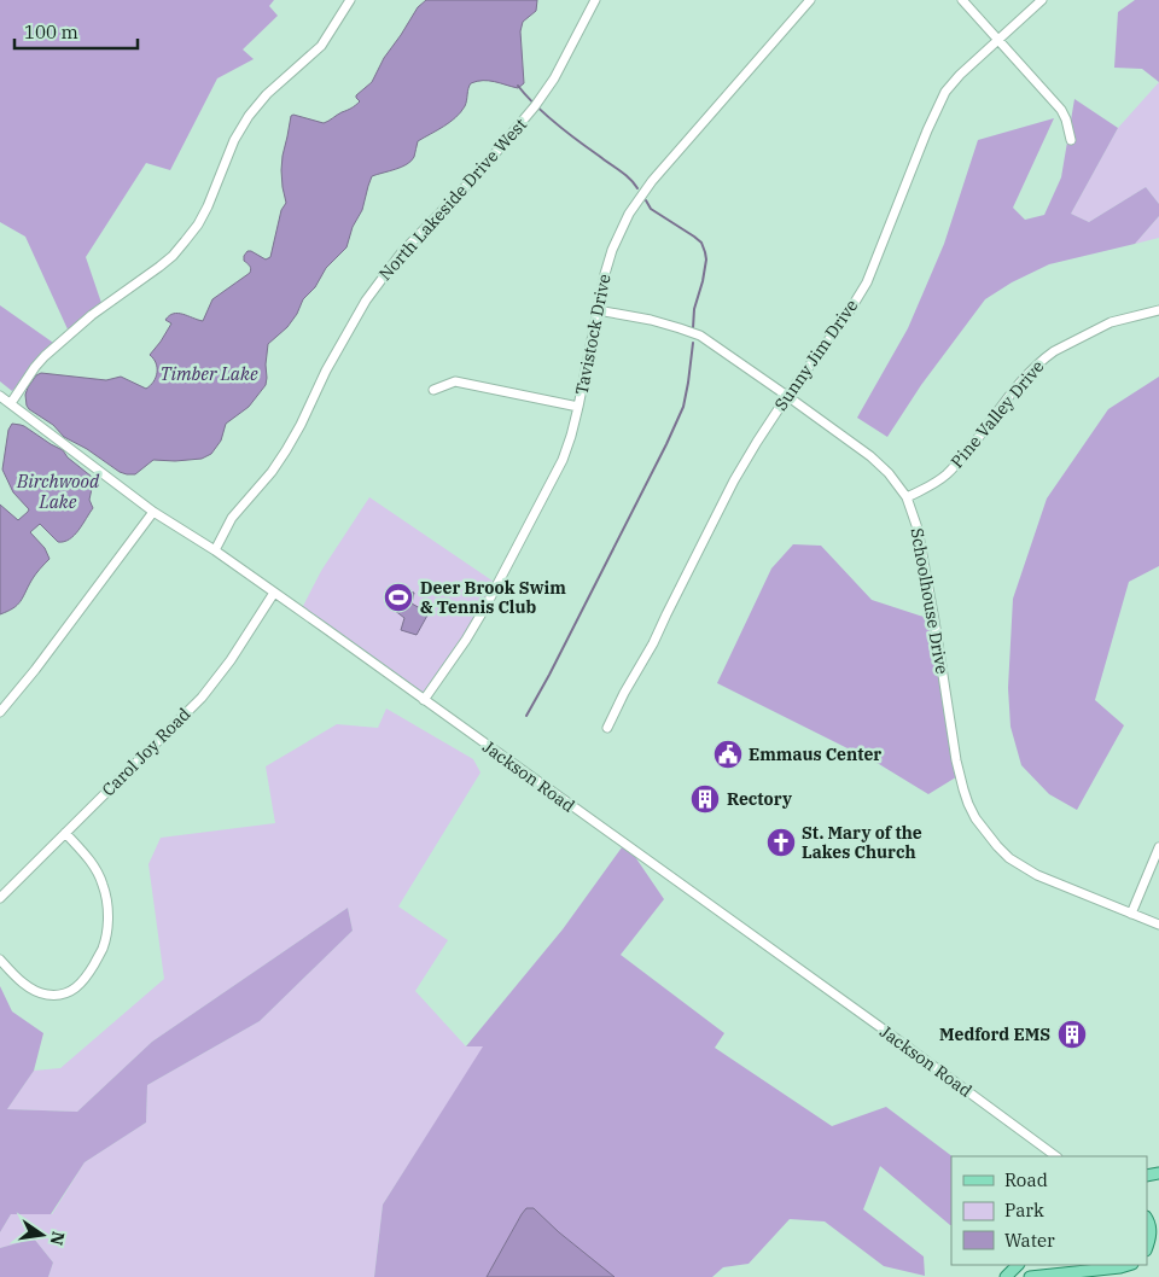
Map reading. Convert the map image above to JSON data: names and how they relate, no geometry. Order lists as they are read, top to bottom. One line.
{"streets":{"street":["North Lakeside Drive West","Tavistock Drive","Sunny Jim Drive","Pine Valley Drive","Schoolhouse Drive","Carol Joy Road","Jackson Road"]},"crossings":[["North Lakeside Drive West","Jackson Road"],["Tavistock Drive","Schoolhouse Drive"],["Tavistock Drive","Jackson Road"],["Sunny Jim Drive","Schoolhouse Drive"],["Pine Valley Drive","Schoolhouse Drive"],["Carol Joy Road","Jackson Road"]],"water":["Timber Lake","Birchwood Lake"],"places":{"sports":["Deer Brook Swim & Tennis Club"],"public building":["Emmaus Center"],"building":["Rectory","Medford EMS"],"church":["St. Mary of the Lakes Church"]},"legend":["Road","Park","Water"],"scale_bar":"100 m","north":"right"}
